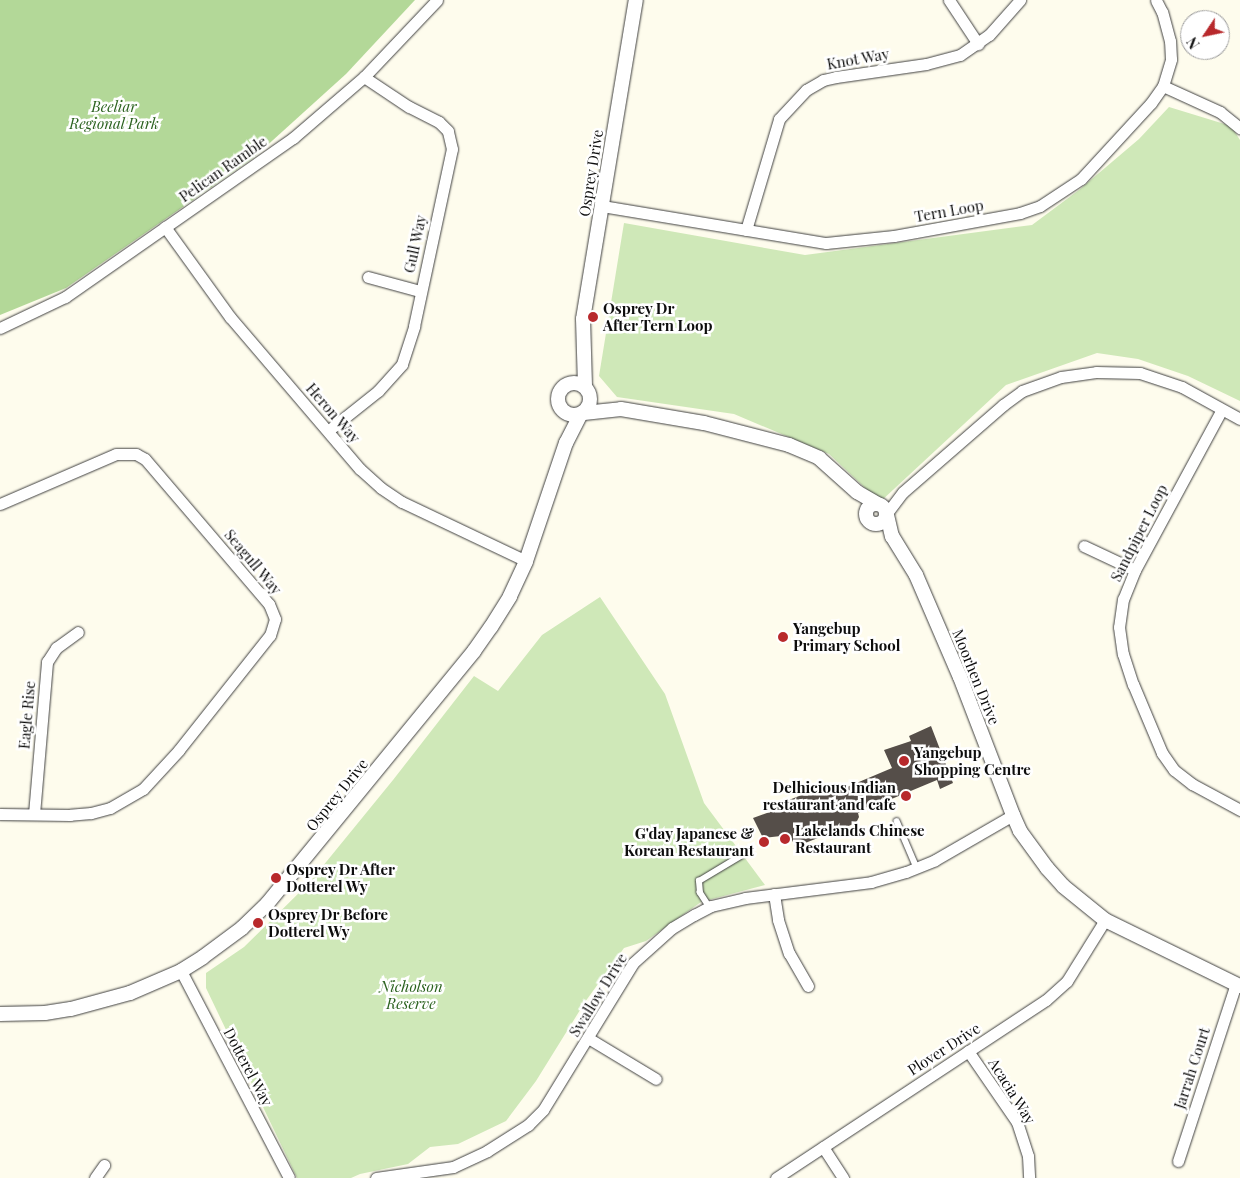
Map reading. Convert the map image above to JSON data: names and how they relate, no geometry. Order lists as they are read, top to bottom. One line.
{"streets":{"street":["Knot Way","Pelican Ramble","Osprey Drive","Tern Loop","Gull Way","Heron Way","Sandpiper Loop","Seagull Way","Moorhen Drive","Eagle Rise","Swallow Drive","Plover Drive","Dotterel Way","Jarrah Court","Acacia Way"]},"crossings":[["Knot Way","Tern Loop"],["Pelican Ramble","Gull Way"],["Pelican Ramble","Heron Way"],["Osprey Drive","Tern Loop"],["Osprey Drive","Heron Way"],["Osprey Drive","Moorhen Drive"],["Osprey Drive","Dotterel Way"],["Gull Way","Heron Way"],["Seagull Way","Eagle Rise"],["Moorhen Drive","Swallow Drive"],["Moorhen Drive","Plover Drive"],["Moorhen Drive","Jarrah Court"],["Plover Drive","Acacia Way"]],"parks":["Beeliar Regional Park","Nicholson Reserve"],"places":["Osprey Dr After Tern Loop","Yangebup Primary School","Yangebup Shopping Centre","Delhicious Indian restaurant and cafe","Lakelands Chinese Restaurant","G'day Japanese & Korean Restaurant","Osprey Dr After Dotterel Wy","Osprey Dr Before Dotterel Wy"],"north":"bottom left"}
